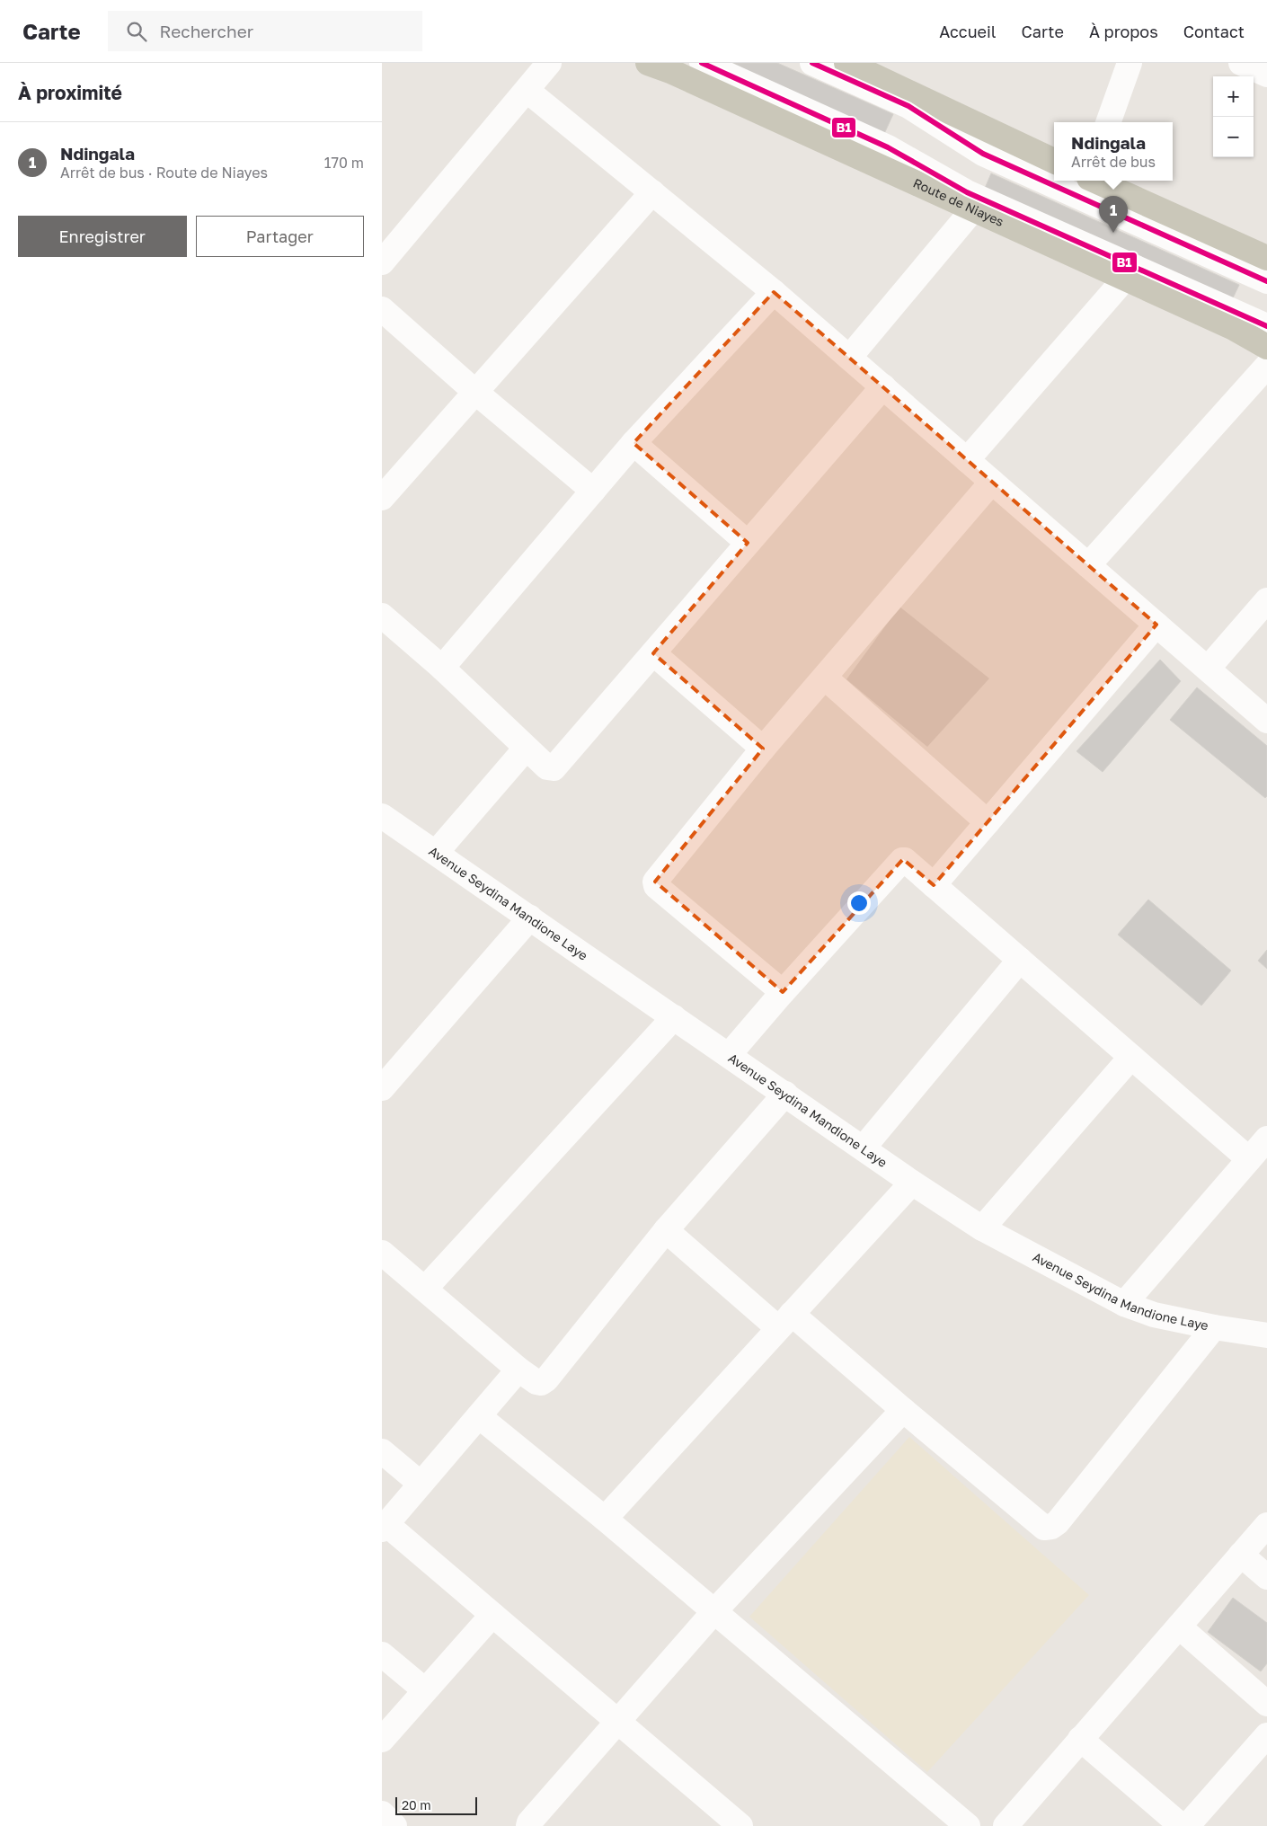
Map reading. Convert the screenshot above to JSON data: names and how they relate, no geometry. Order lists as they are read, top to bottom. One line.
{"streets":{"main road":["Route de Niayes"],"street":["Avenue Seydina Mandione Laye"]},"lines":["transit line B1"],"scale_bar":"20 m","page":{"header":"Carte","search":"Rechercher","nav":["Accueil","Carte","À propos","Contact"],"heading":"À proximité","map_buttons":["+","−"],"list":[{"mark":"1","name":"Ndingala","note":"Arrêt de bus · Route de Niayes","value":"170 m"}],"popup":["Ndingala","Arrêt de bus"],"pins":"1","buttons":["Enregistrer","Partager"],"scale":"20 m"}}
